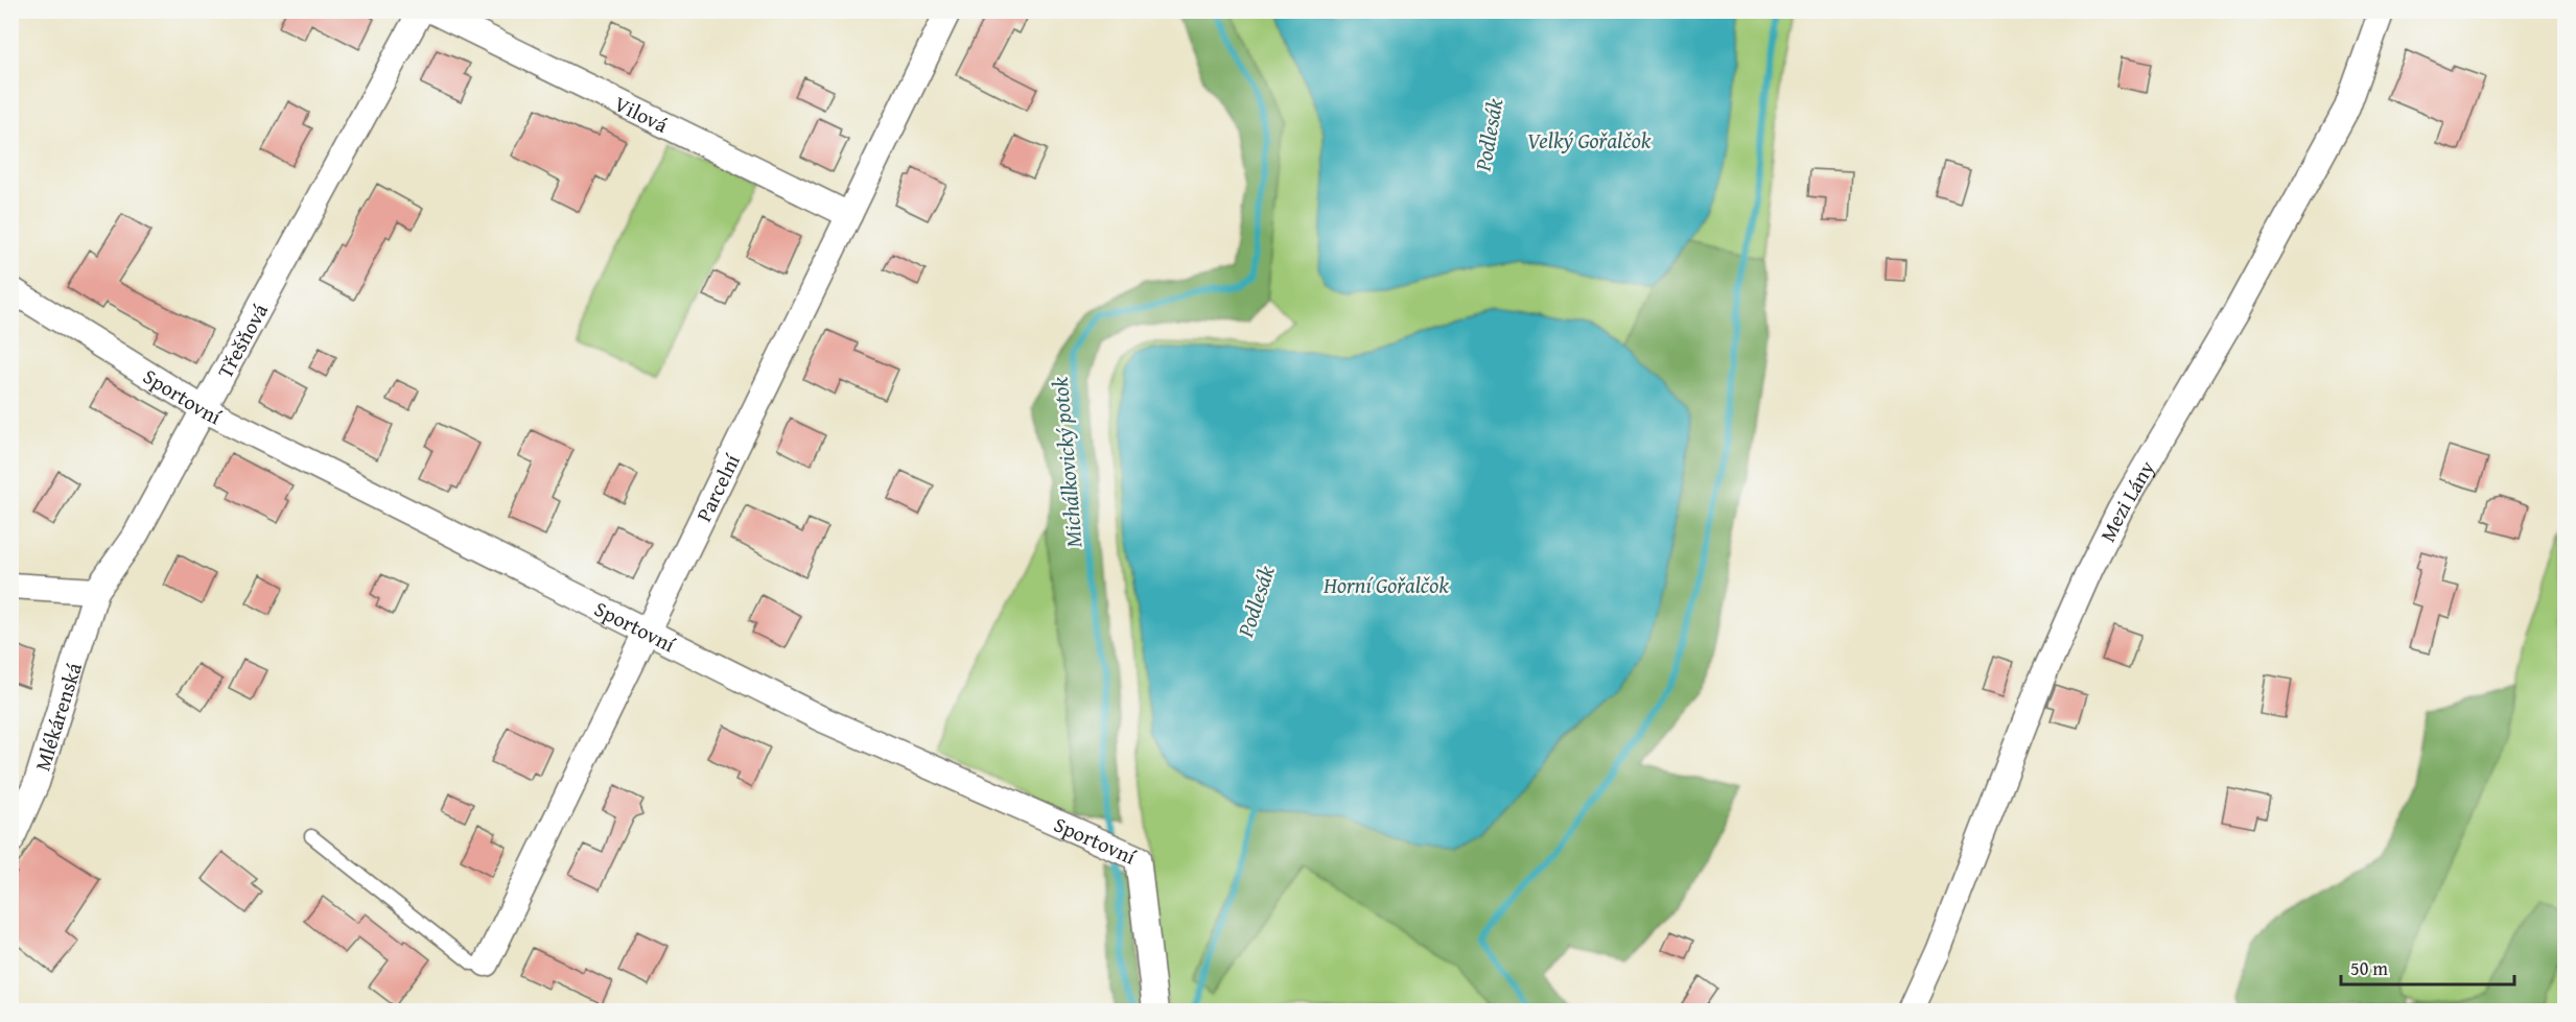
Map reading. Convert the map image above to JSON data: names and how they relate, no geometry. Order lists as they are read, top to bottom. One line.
{"streets":{"street":["Vilová","Třešňová","Sportovní","Parcelní","Mezi Lány","Mlékárenská"]},"crossings":[["Vilová","Parcelní"],["Třešňová","Sportovní"],["Třešňová","Mlékárenská"],["Sportovní","Parcelní"]],"water":["Podlesák","Velký Gořalčok","Michálkovický potok","Horní Gořalčok"],"scale_bar":"50 m"}
